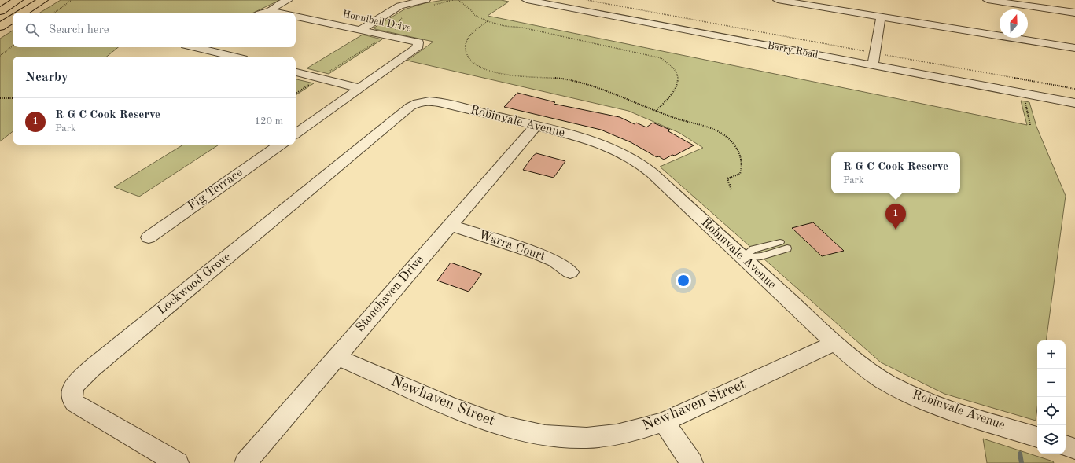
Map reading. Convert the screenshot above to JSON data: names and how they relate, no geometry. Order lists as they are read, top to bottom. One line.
{"streets":{"street":["Honniball Drive","Barry Road","Robinvale Avenue","Fig Terrace","Warra Court","Lockwood Grove","Stonehaven Drive","Newhaven Street"]},"crossings":[["Robinvale Avenue","Lockwood Grove"],["Robinvale Avenue","Stonehaven Drive"],["Robinvale Avenue","Newhaven Street"],["Warra Court","Stonehaven Drive"],["Stonehaven Drive","Newhaven Street"]],"north":"top","page":{"search":"Search here","heading":"Nearby","list":[{"mark":"1","name":"R G C Cook Reserve","note":"Park","value":"120 m"}],"popup":["R G C Cook Reserve","Park"],"pins":"1","map_buttons":["+","−"]}}
